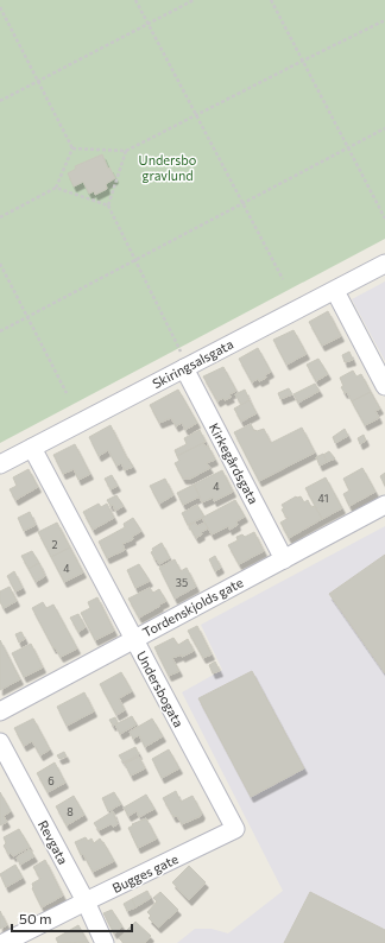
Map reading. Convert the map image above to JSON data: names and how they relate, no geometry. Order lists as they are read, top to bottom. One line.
{"streets":{"street":["Skiringsalsgata","Kirkegårdsgata","Tordenskjolds gate","Undersbogata","Revgata","Bugges gate"]},"crossings":[["Skiringsalsgata","Kirkegårdsgata"],["Skiringsalsgata","Undersbogata"],["Kirkegårdsgata","Tordenskjolds gate"],["Tordenskjolds gate","Undersbogata"],["Undersbogata","Bugges gate"],["Revgata","Bugges gate"]],"parks":["Undersbo gravlund"],"house_numbers":["4","41","2","4","35","6","8"],"scale_bar":"50 m"}
